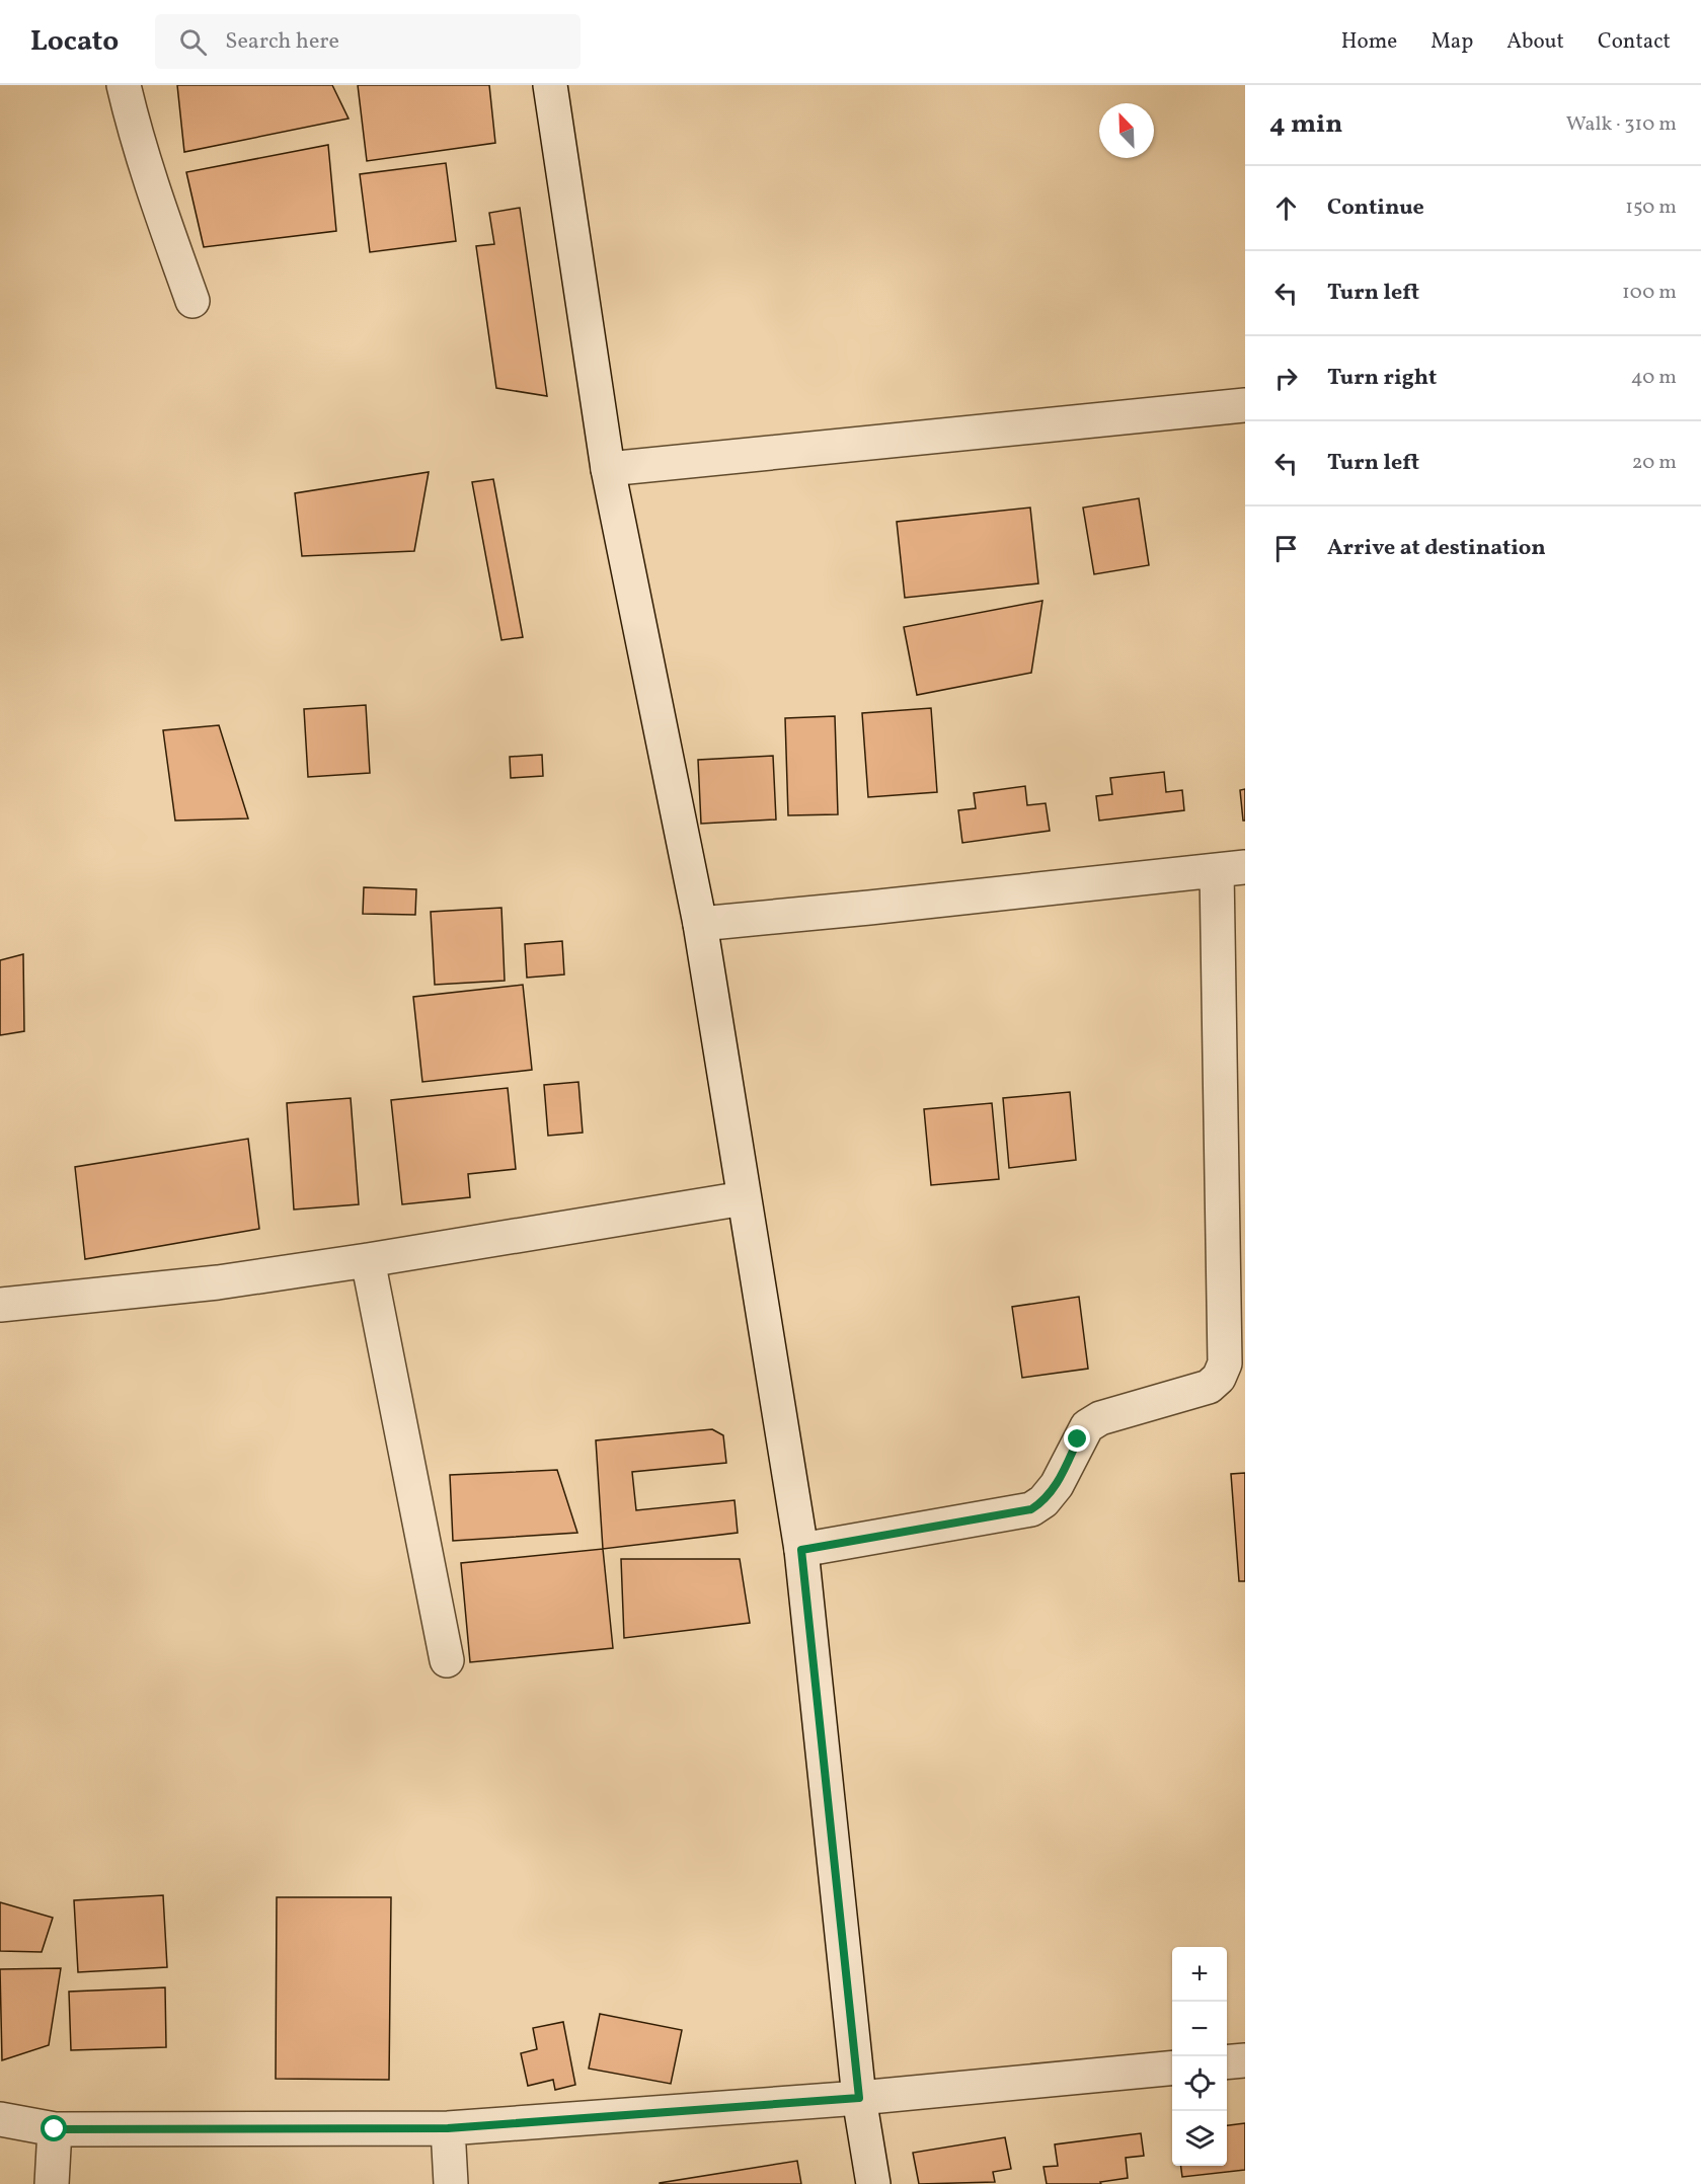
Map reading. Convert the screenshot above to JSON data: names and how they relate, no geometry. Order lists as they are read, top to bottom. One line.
{"north":"top left","page":{"header":"Locato","search":"Search here","nav":["Home","Map","About","Contact"],"heading":["4 min","Walk · 310 m"],"list":[["Continue","150 m"],["Turn left","100 m"],["Turn right","40 m"],["Turn left","20 m"],"Arrive at destination"],"map_buttons":["+","−"]}}
